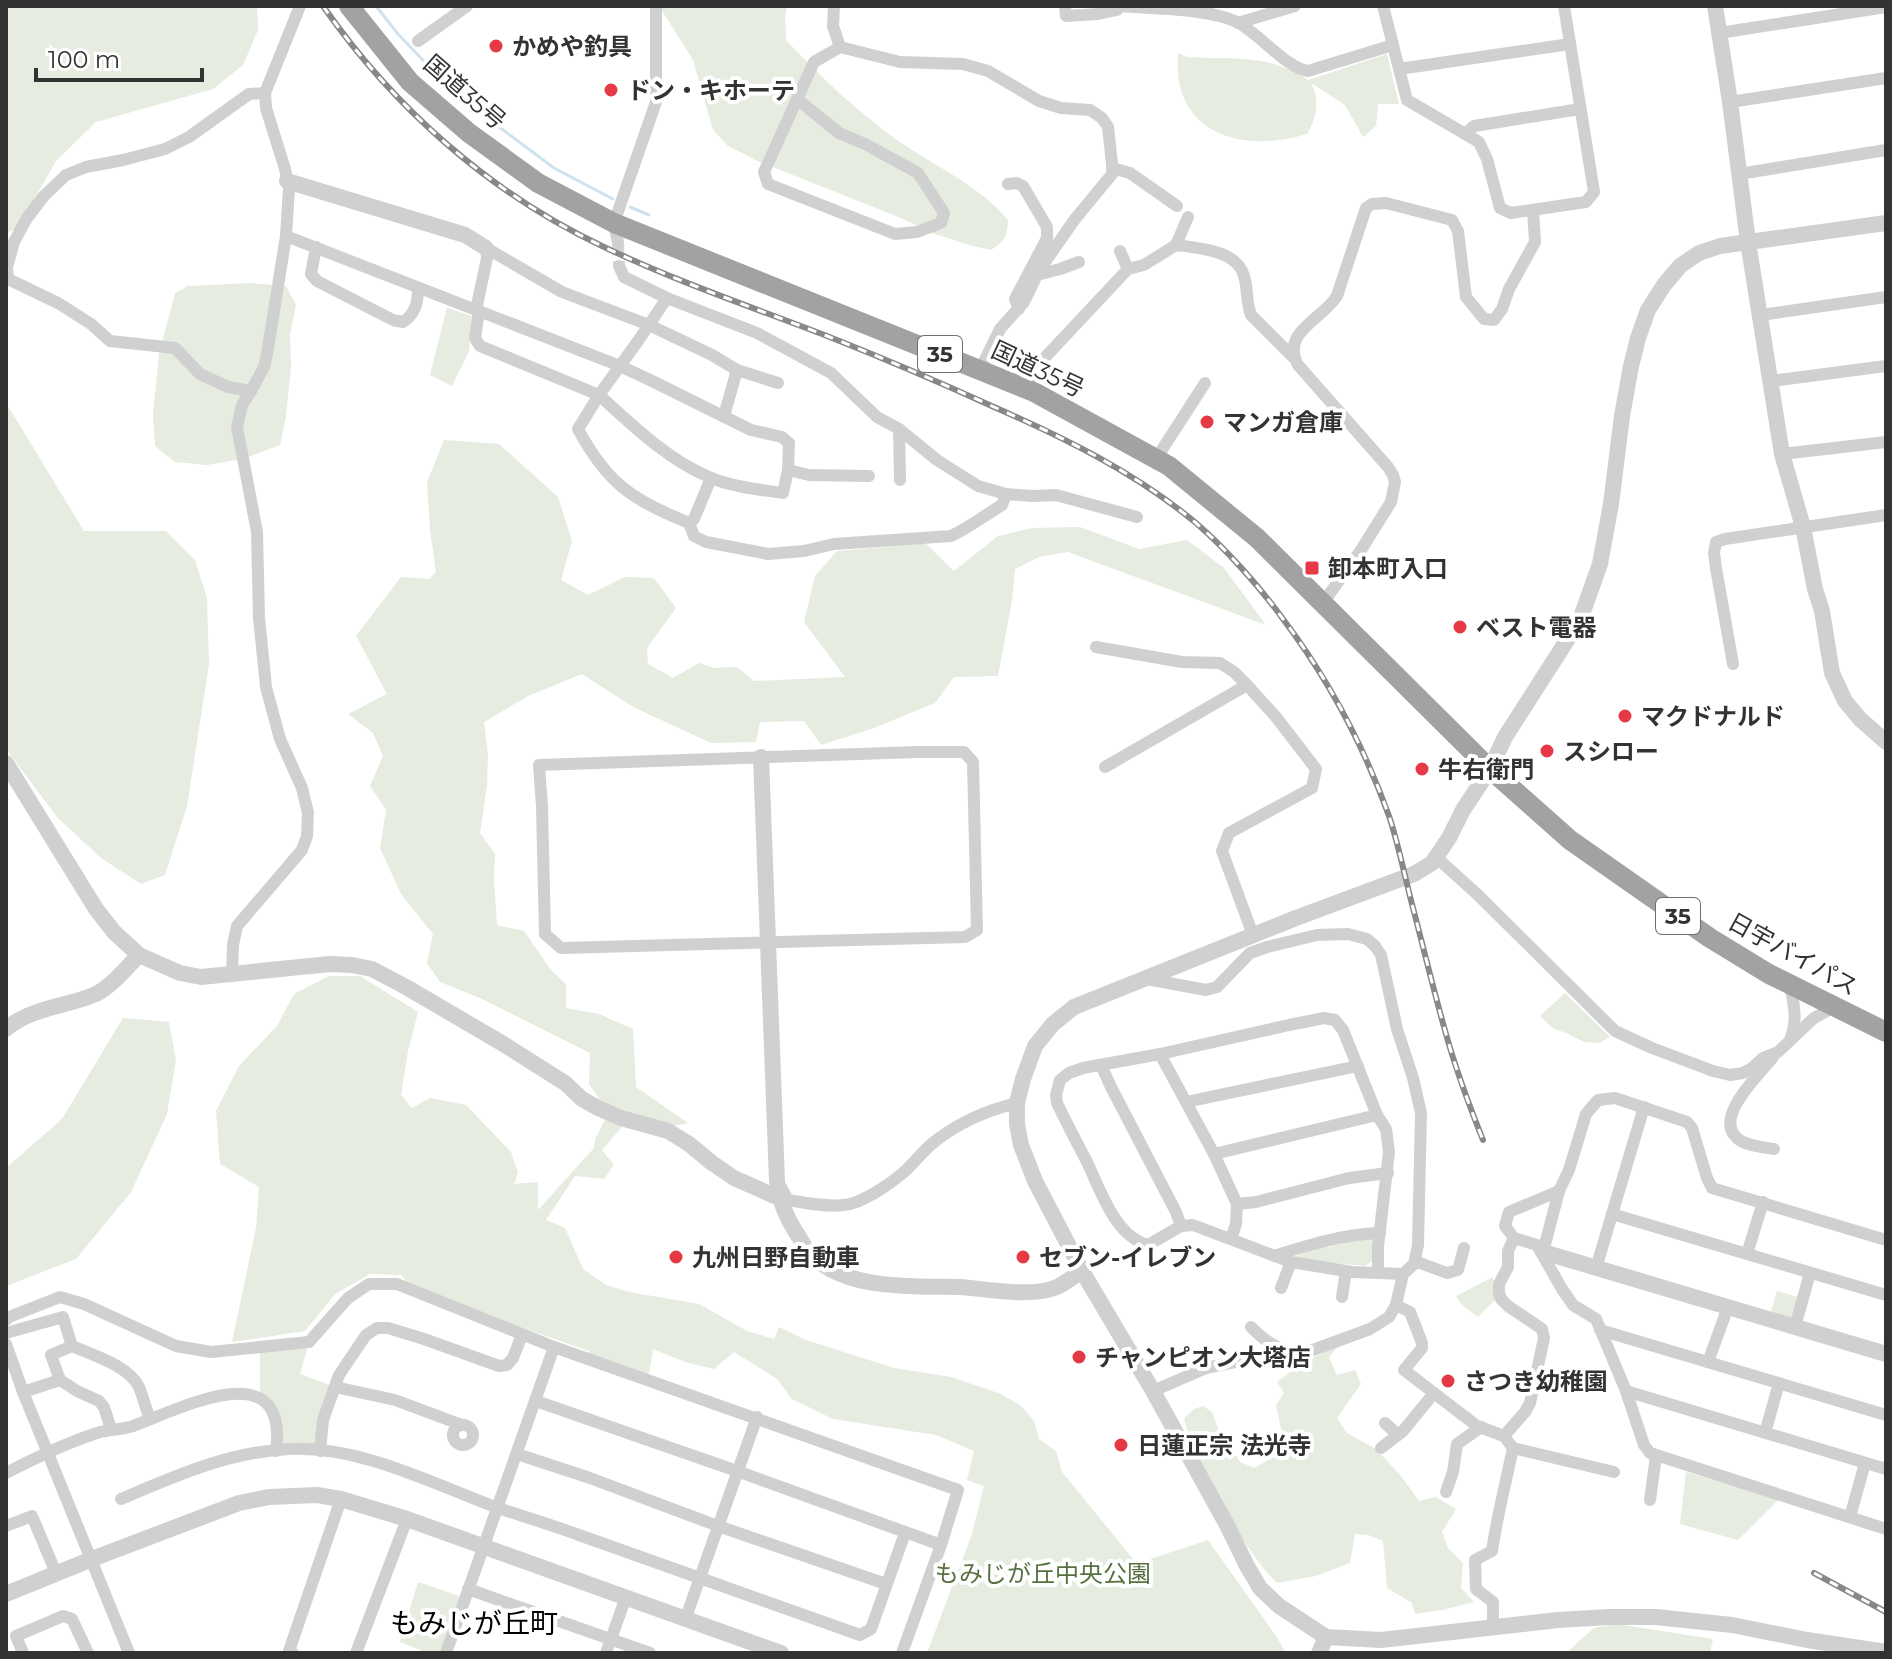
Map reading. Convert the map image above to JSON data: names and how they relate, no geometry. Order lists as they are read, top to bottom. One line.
{"streets":{"highway":["国道35号","35","日宇バイパス"]},"crossings":[["国道35号","日宇バイパス"]],"districts":["もみじが丘町"],"parks":["もみじが丘中央公園"],"places":{"other":["かめや釣具","ドン・キホーテ","マンガ倉庫","ベスト電器","マクドナルド","スシロー","牛右衛門","九州日野自動車","セブン-イレブン","チャンピオン大塔店","さつき幼稚園","日蓮正宗 法光寺"],"transit":["卸本町入口"]},"scale_bar":"100 m"}
